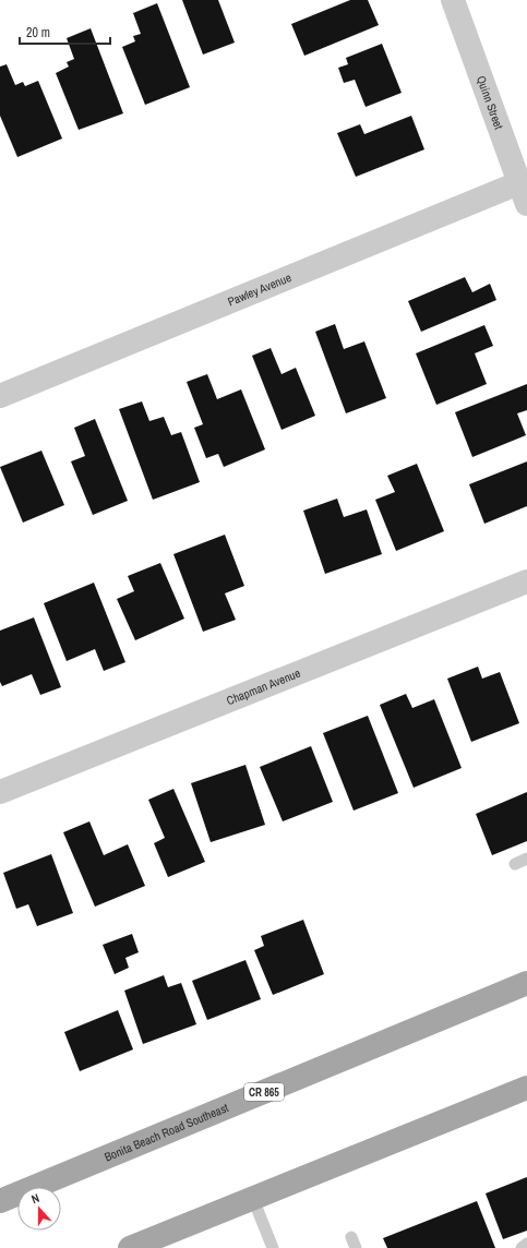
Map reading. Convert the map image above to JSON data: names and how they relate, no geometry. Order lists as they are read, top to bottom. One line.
{"streets":{"main road":["CR 865","Bonita Beach Road Southeast"],"street":["Quinn Street","Pawley Avenue","Chapman Avenue"]},"crossings":[["Quinn Street","Pawley Avenue"]],"scale_bar":"20 m","north":"top"}
